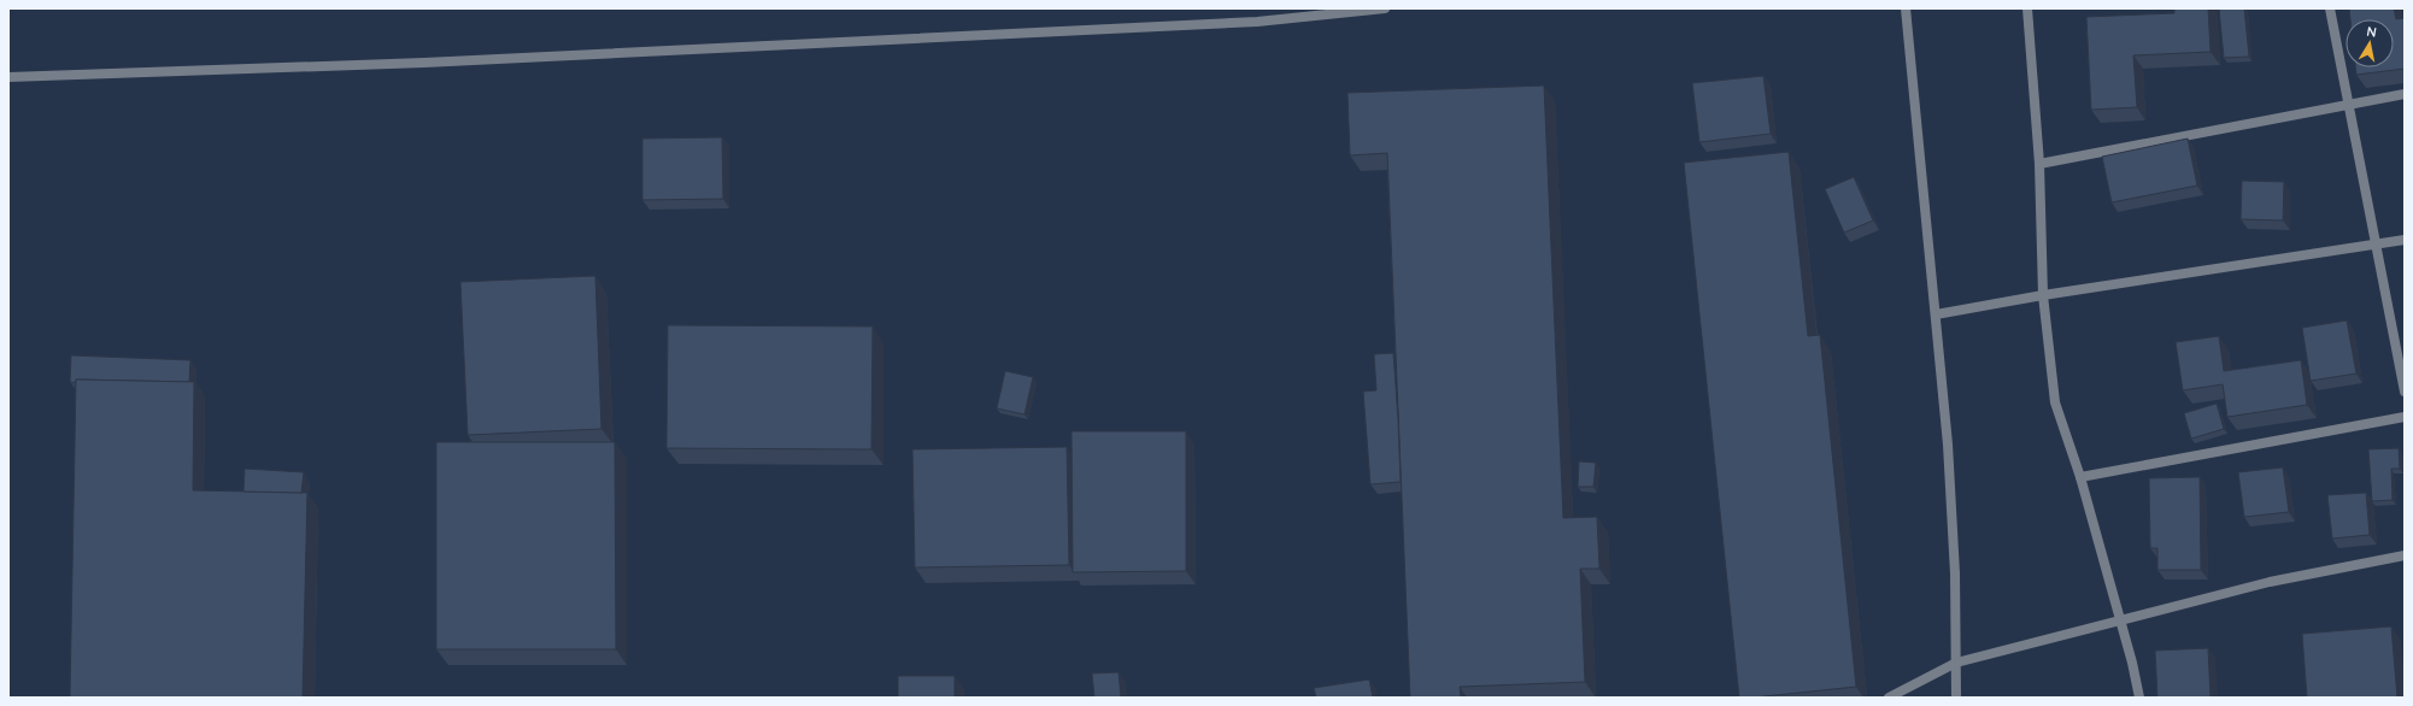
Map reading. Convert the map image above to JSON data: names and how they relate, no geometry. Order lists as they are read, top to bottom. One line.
{"north":"top"}
